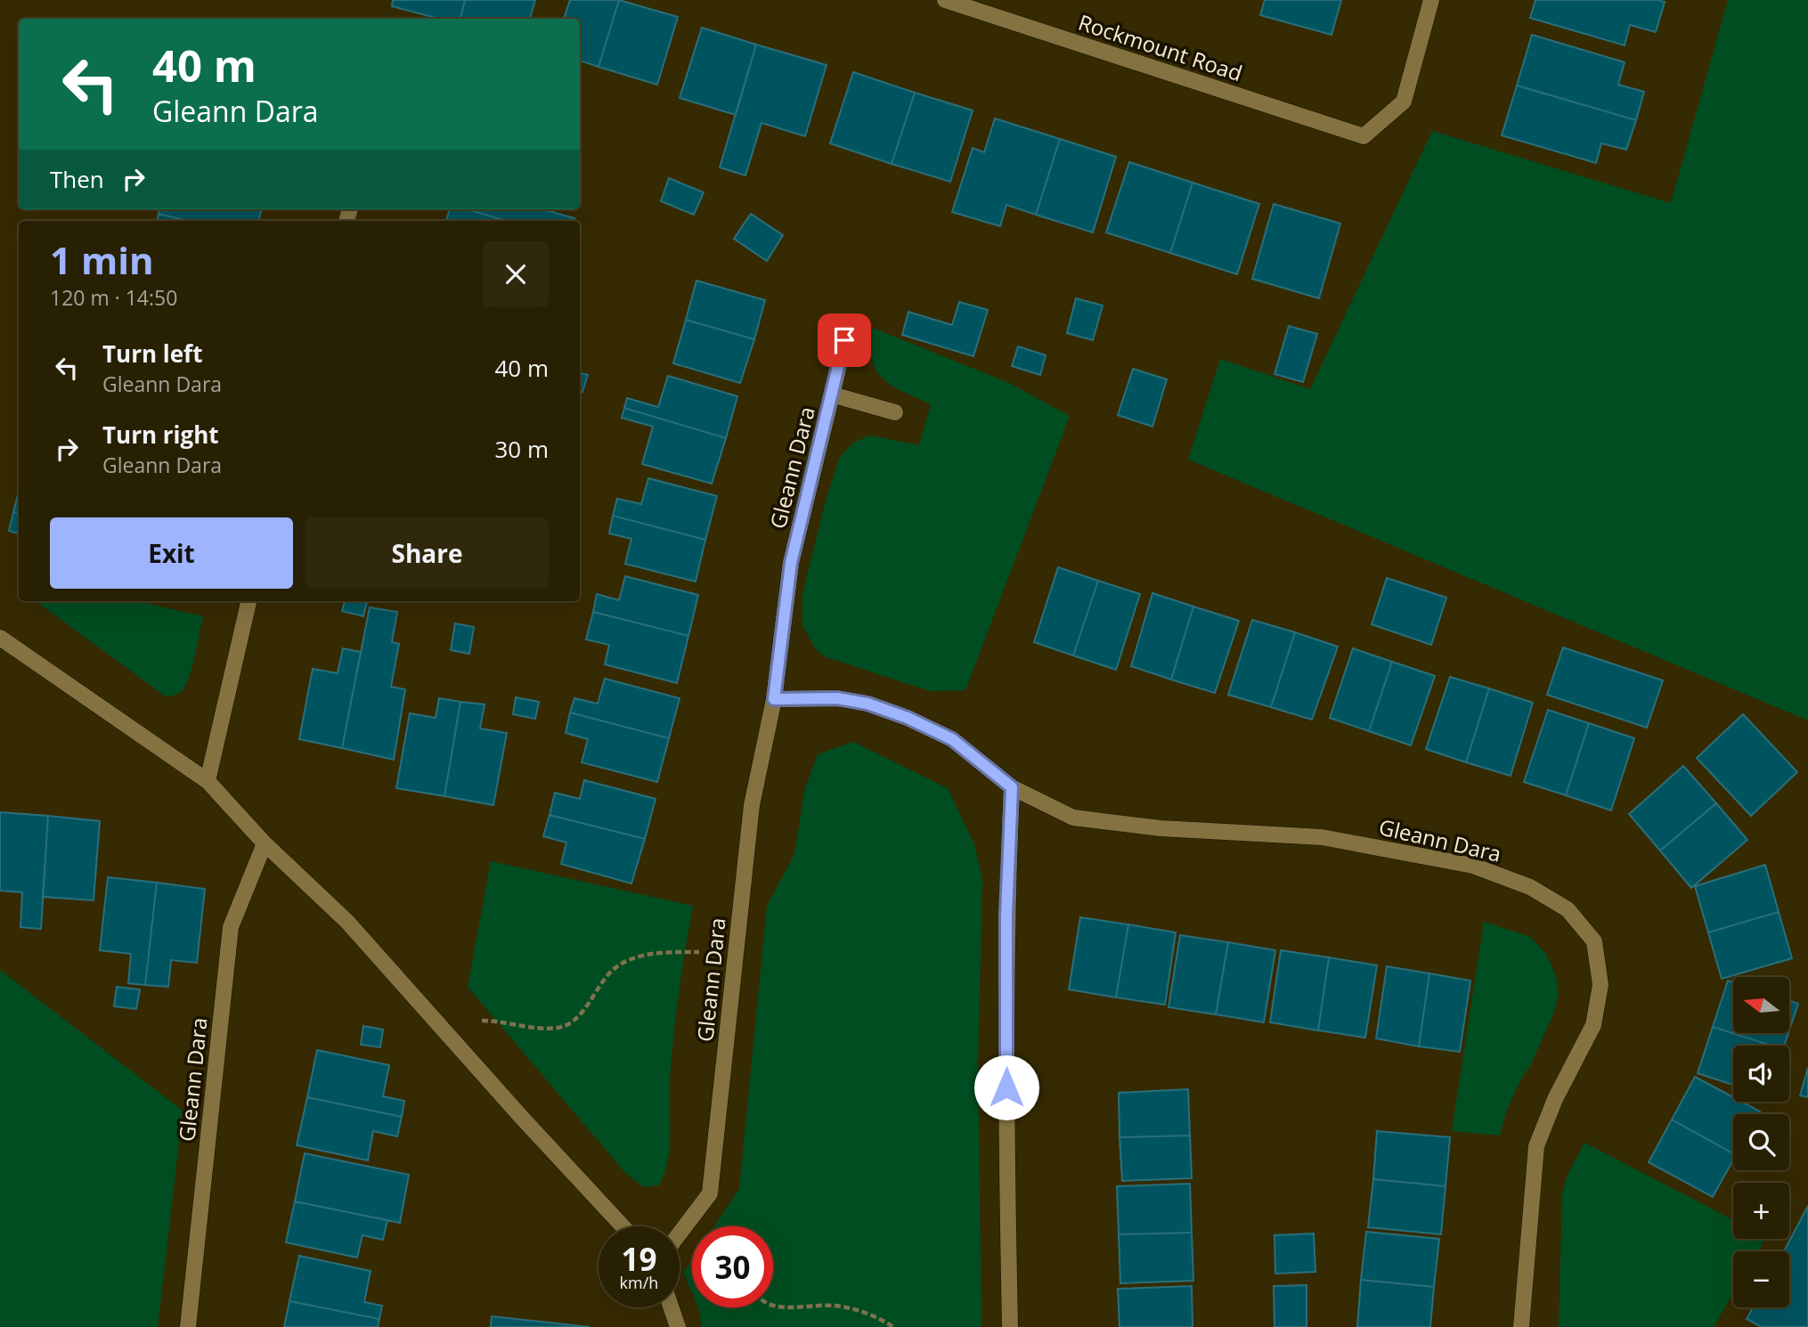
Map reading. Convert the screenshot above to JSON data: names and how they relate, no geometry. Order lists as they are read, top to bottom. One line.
{"streets":{"street":["Rockmount Road","Gleann Dara"]},"north":"left","page":{"turn":["40 m","Gleann Dara"],"then":"Then","heading":["1 min","120 m · 14:50"],"list":[{"name":"Turn left","note":"Gleann Dara","value":"40 m"},{"name":"Turn right","note":"Gleann Dara","value":"30 m"}],"buttons":["Exit","Share"],"map_buttons":["+","−"],"speed":"19 km/h","limit":"30"}}
